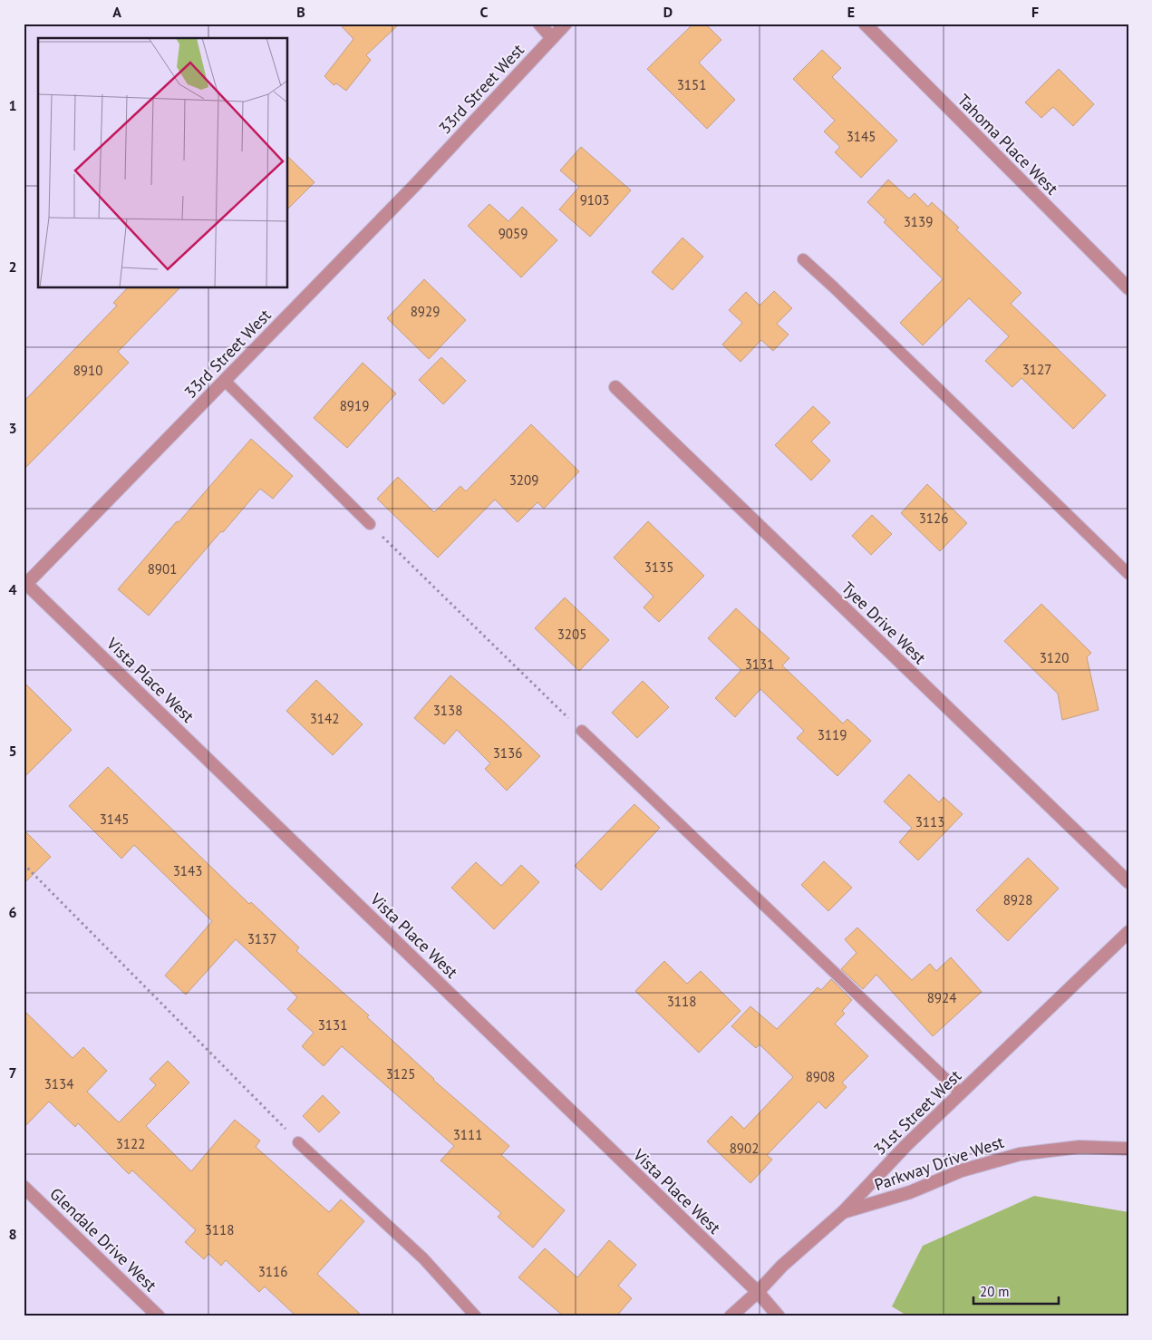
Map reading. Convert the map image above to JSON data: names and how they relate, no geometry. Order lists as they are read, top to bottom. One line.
{"streets":{"street":["33rd Street West","Tahoma Place West","Tyee Drive West","Vista Place West","31st Street West","Parkway Drive West","Glendale Drive West"]},"crossings":[["33rd Street West","Vista Place West"],["Vista Place West","31st Street West"],["31st Street West","Parkway Drive West"]],"house_numbers":["3151","3145","9103","3139","9059","8929","3127","8910","8919","3209","3126","3135","8901","3205","3120","3131","3138","3142","3119","3136","3145","3113","3143","8928","3137","8924","3118","3131","3125","8908","3134","3111","3122","8902","3118","3116"],"scale_bar":"20 m","grid":{"columns":["A","B","C","D","E","F"],"rows":["1","2","3","4","5","6","7","8"]}}
